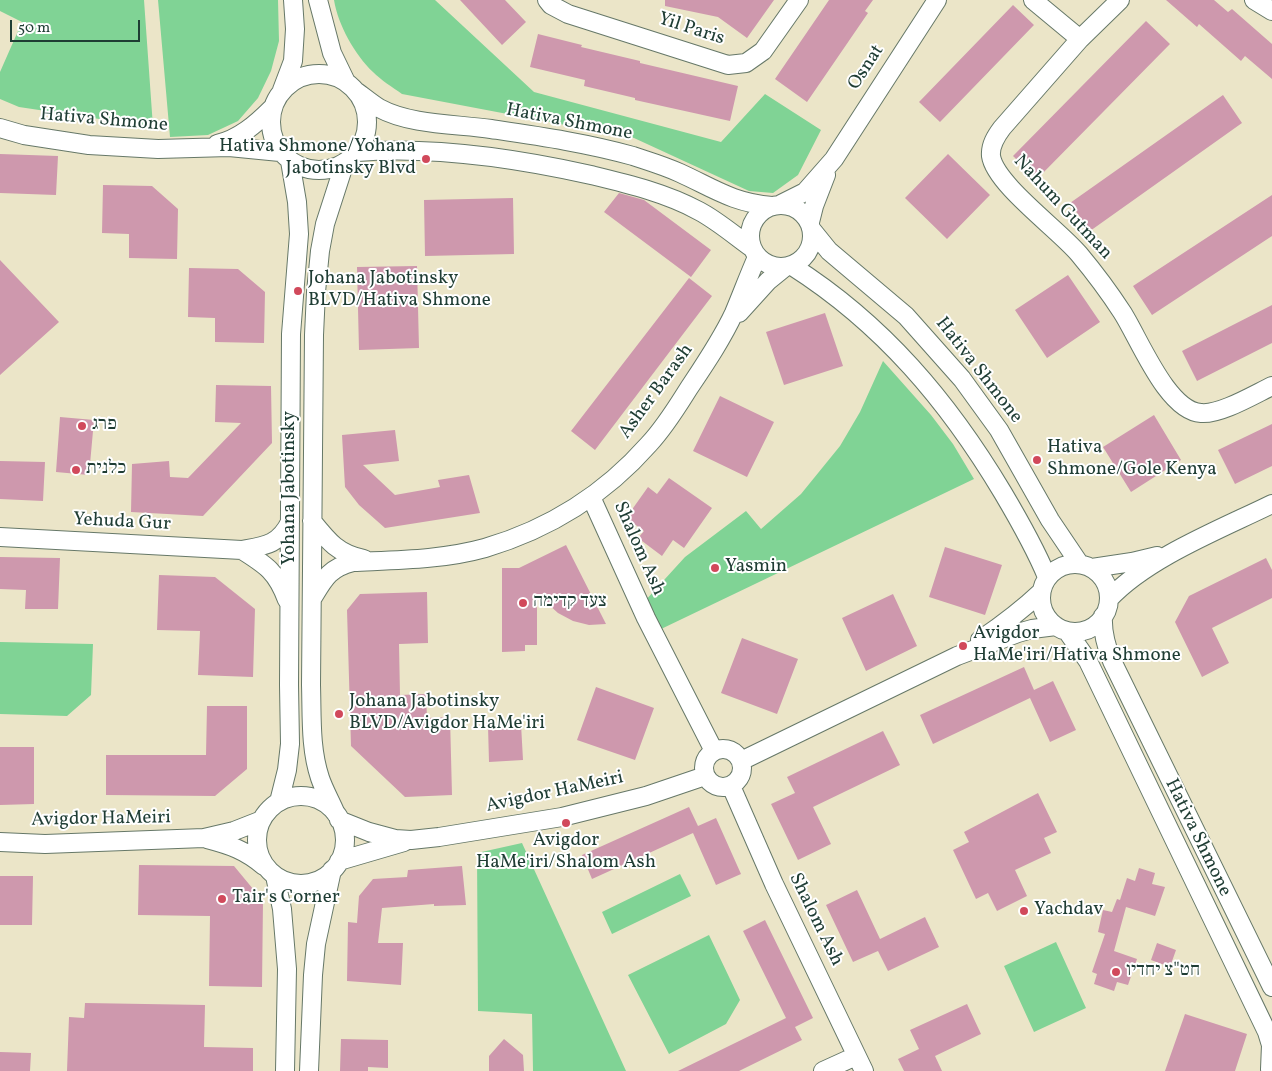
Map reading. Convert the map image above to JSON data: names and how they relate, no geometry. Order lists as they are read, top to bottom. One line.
{"streets":{"street":["Yil Paris","Osnat","Hativa Shmone","Nahum Gutman","Asher Barash","Yohana Jabotinsky","Yehuda Gur","Shalom Ash","Avigdor HaMeiri"]},"crossings":[["Osnat","Hativa Shmone"],["Osnat","Asher Barash"],["Hativa Shmone","Asher Barash"],["Hativa Shmone","Yohana Jabotinsky"],["Asher Barash","Yohana Jabotinsky"],["Asher Barash","Shalom Ash"],["Yohana Jabotinsky","Yehuda Gur"],["Yohana Jabotinsky","Avigdor HaMeiri"],["Shalom Ash","Avigdor HaMeiri"]],"places":["Hativa Shmone/Yohana Jabotinsky Blvd","Johana Jabotinsky BLVD/Hativa Shmone","פרג","Hativa Shmone/Gole Kenya","כלנית","Yasmin","צעד קדימה","Avigdor HaMe'iri/Hativa Shmone","Johana Jabotinsky BLVD/Avigdor HaMe'iri","Avigdor HaMe'iri/Shalom Ash","Tair's Corner","Yachdav","חט\"צ יחדיו"],"scale_bar":"50 m"}
